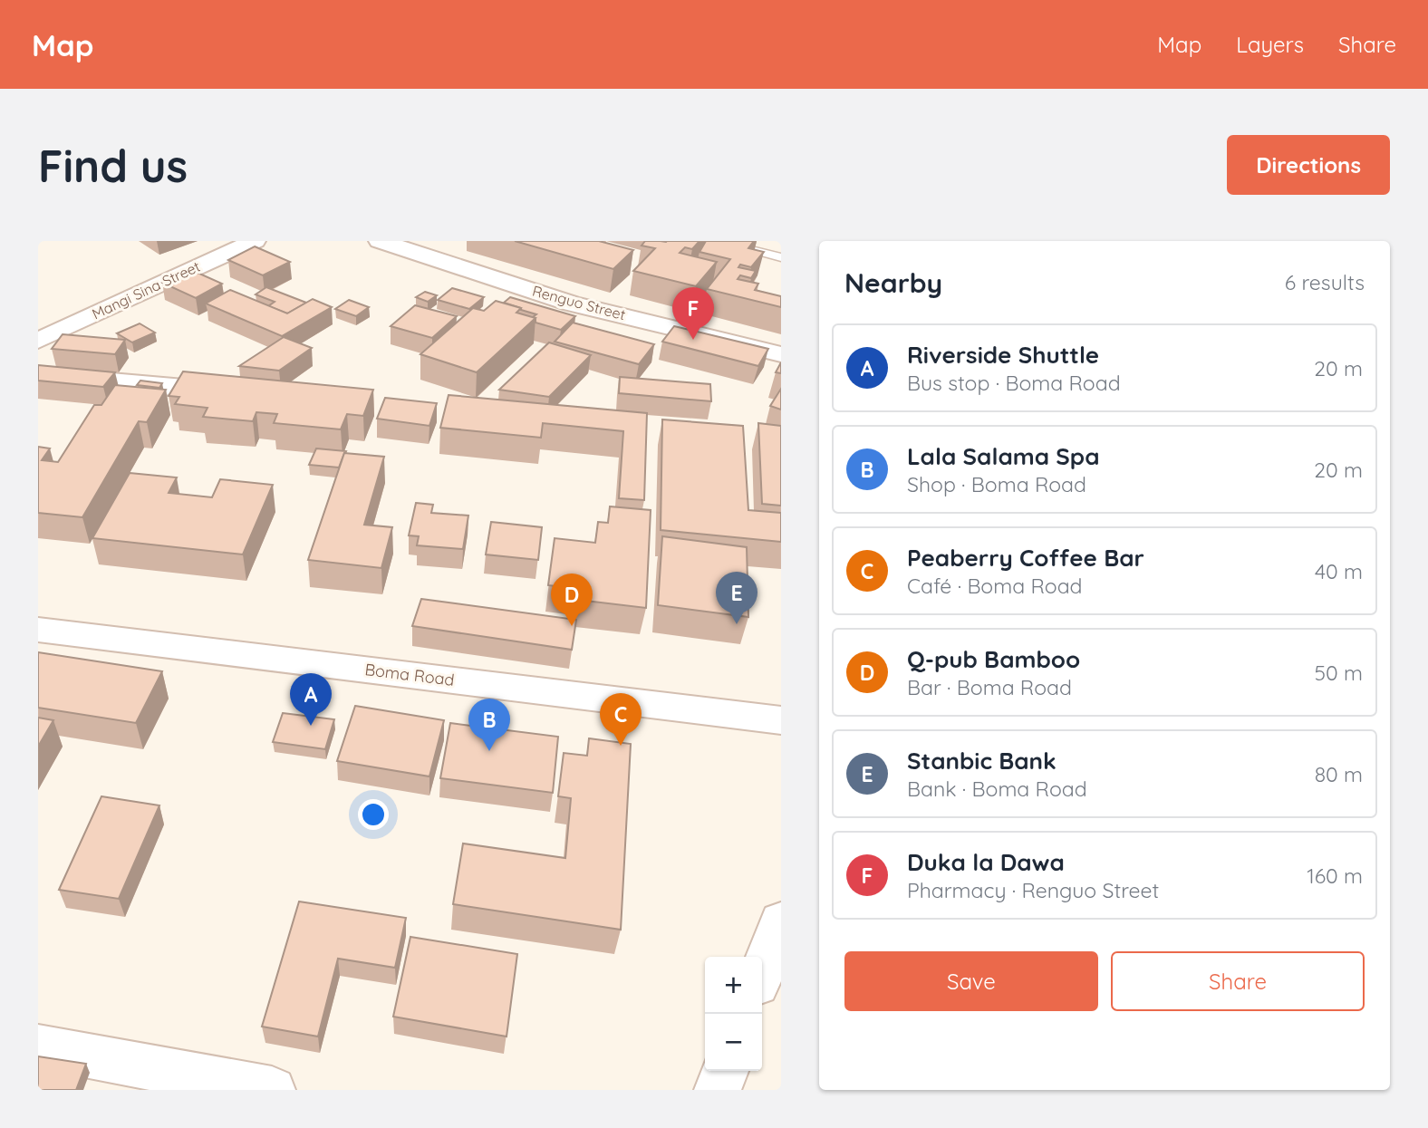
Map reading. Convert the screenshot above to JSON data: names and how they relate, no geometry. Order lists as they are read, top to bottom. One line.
{"streets":{"street":["Mangi Sina Street","Renguo Street","Boma Road"]},"page":{"header":"Map","nav":["Map","Layers","Share"],"buttons":["Directions",["Save","Share"]],"title":"Find us","heading":["Nearby","6 results"],"pins":["F","E","D","A","C","B"],"list":[{"mark":"A","name":"Riverside Shuttle","note":"Bus stop · Boma Road","value":"20 m"},{"mark":"B","name":"Lala Salama Spa","note":"Shop · Boma Road","value":"20 m"},{"mark":"C","name":"Peaberry Coffee Bar","note":"Café · Boma Road","value":"40 m"},{"mark":"D","name":"Q-pub Bamboo","note":"Bar · Boma Road","value":"50 m"},{"mark":"E","name":"Stanbic Bank","note":"Bank · Boma Road","value":"80 m"},{"mark":"F","name":"Duka la Dawa","note":"Pharmacy · Renguo Street","value":"160 m"}],"map_buttons":["+","−"]}}
